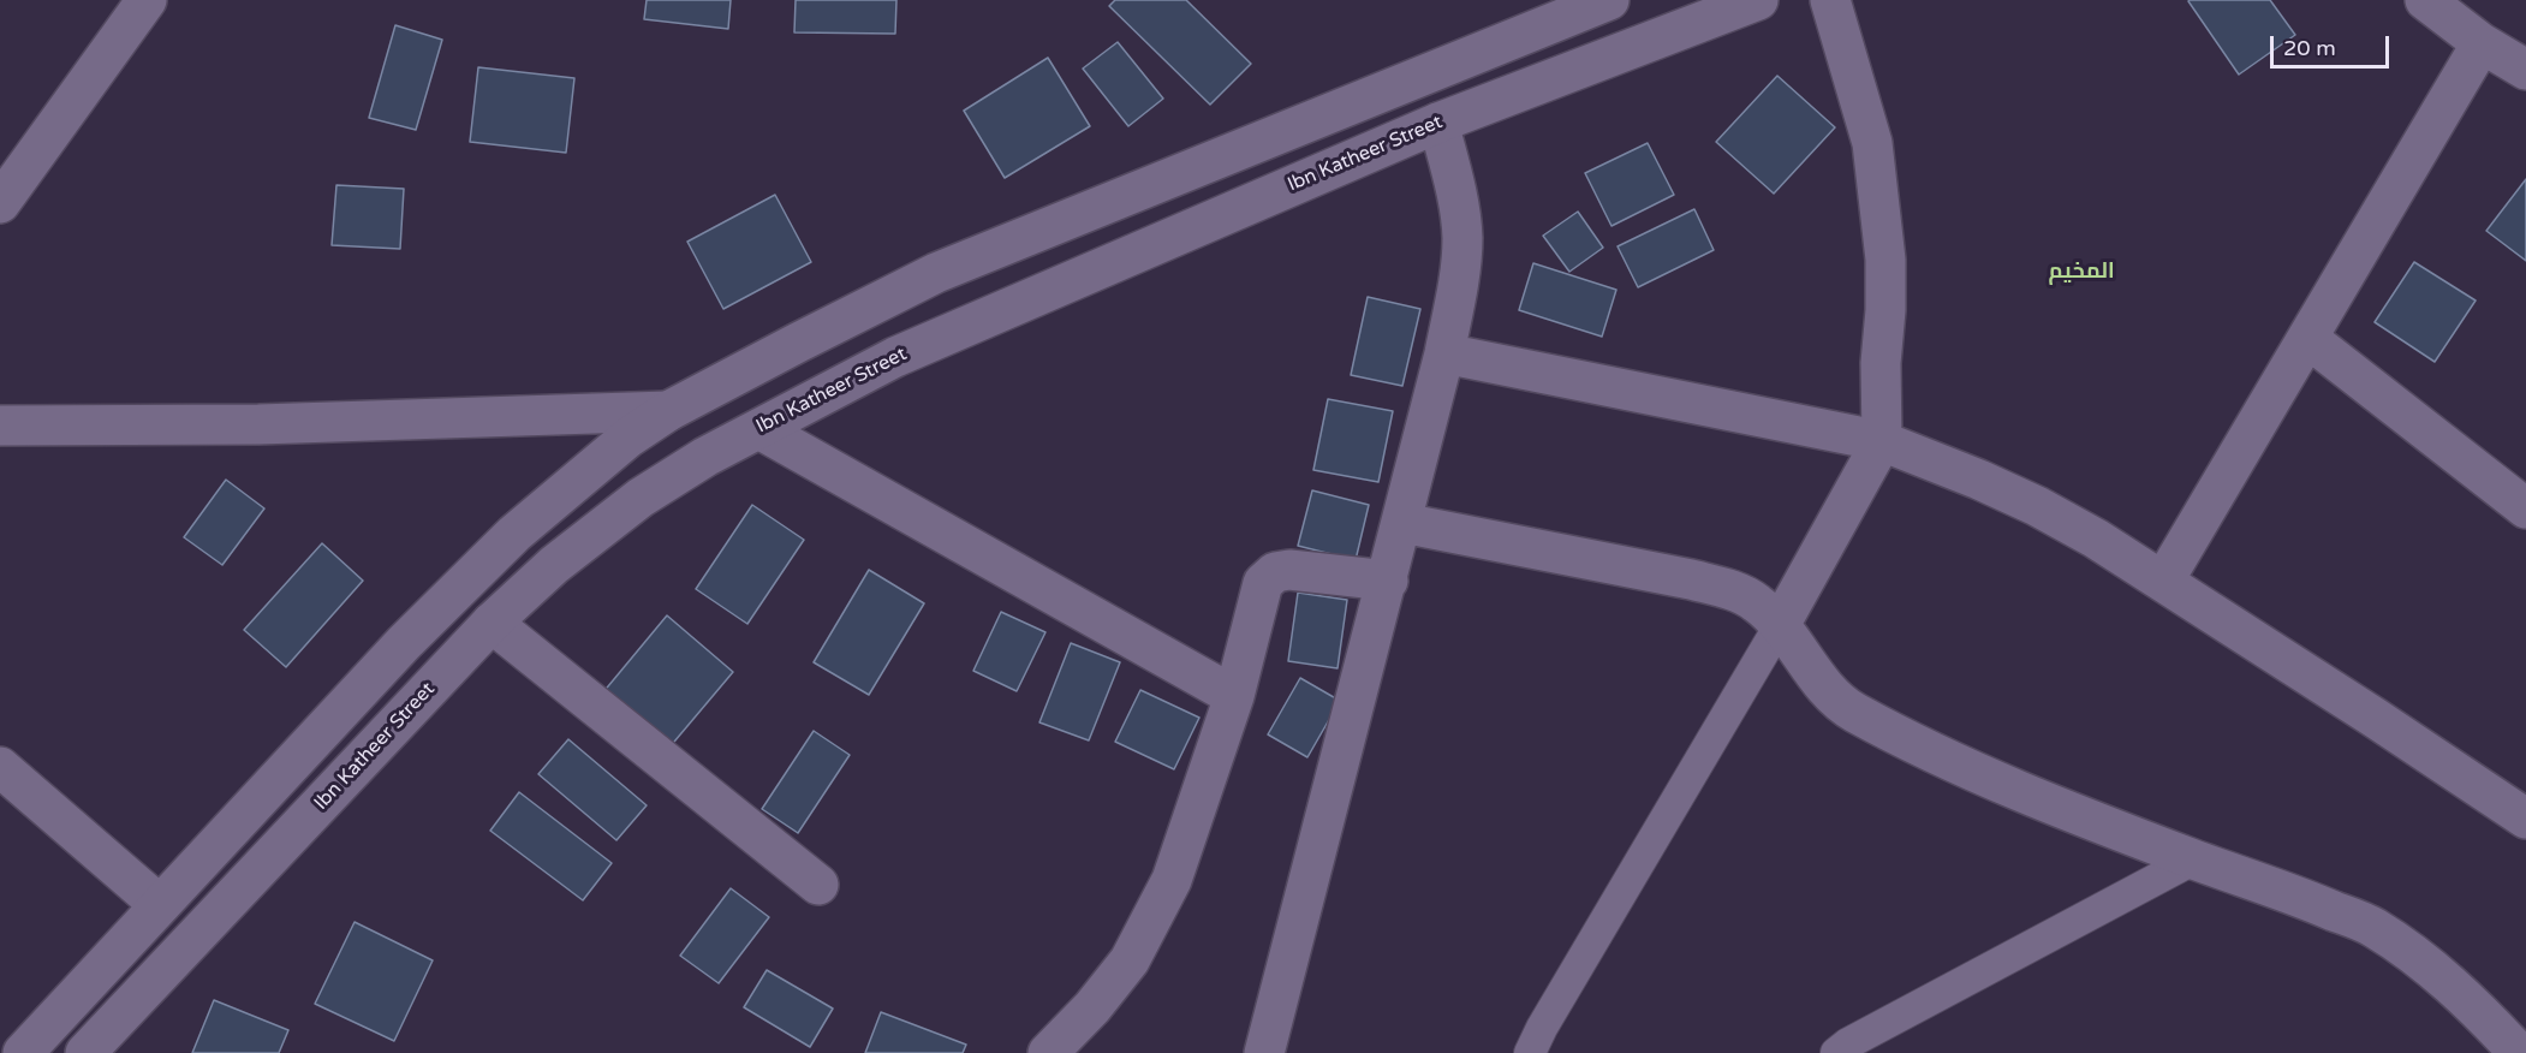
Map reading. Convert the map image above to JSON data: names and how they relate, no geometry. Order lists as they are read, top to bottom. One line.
{"streets":{"street":["Ibn Katheer Street"]},"districts":["المخيم"],"scale_bar":"20 m"}
